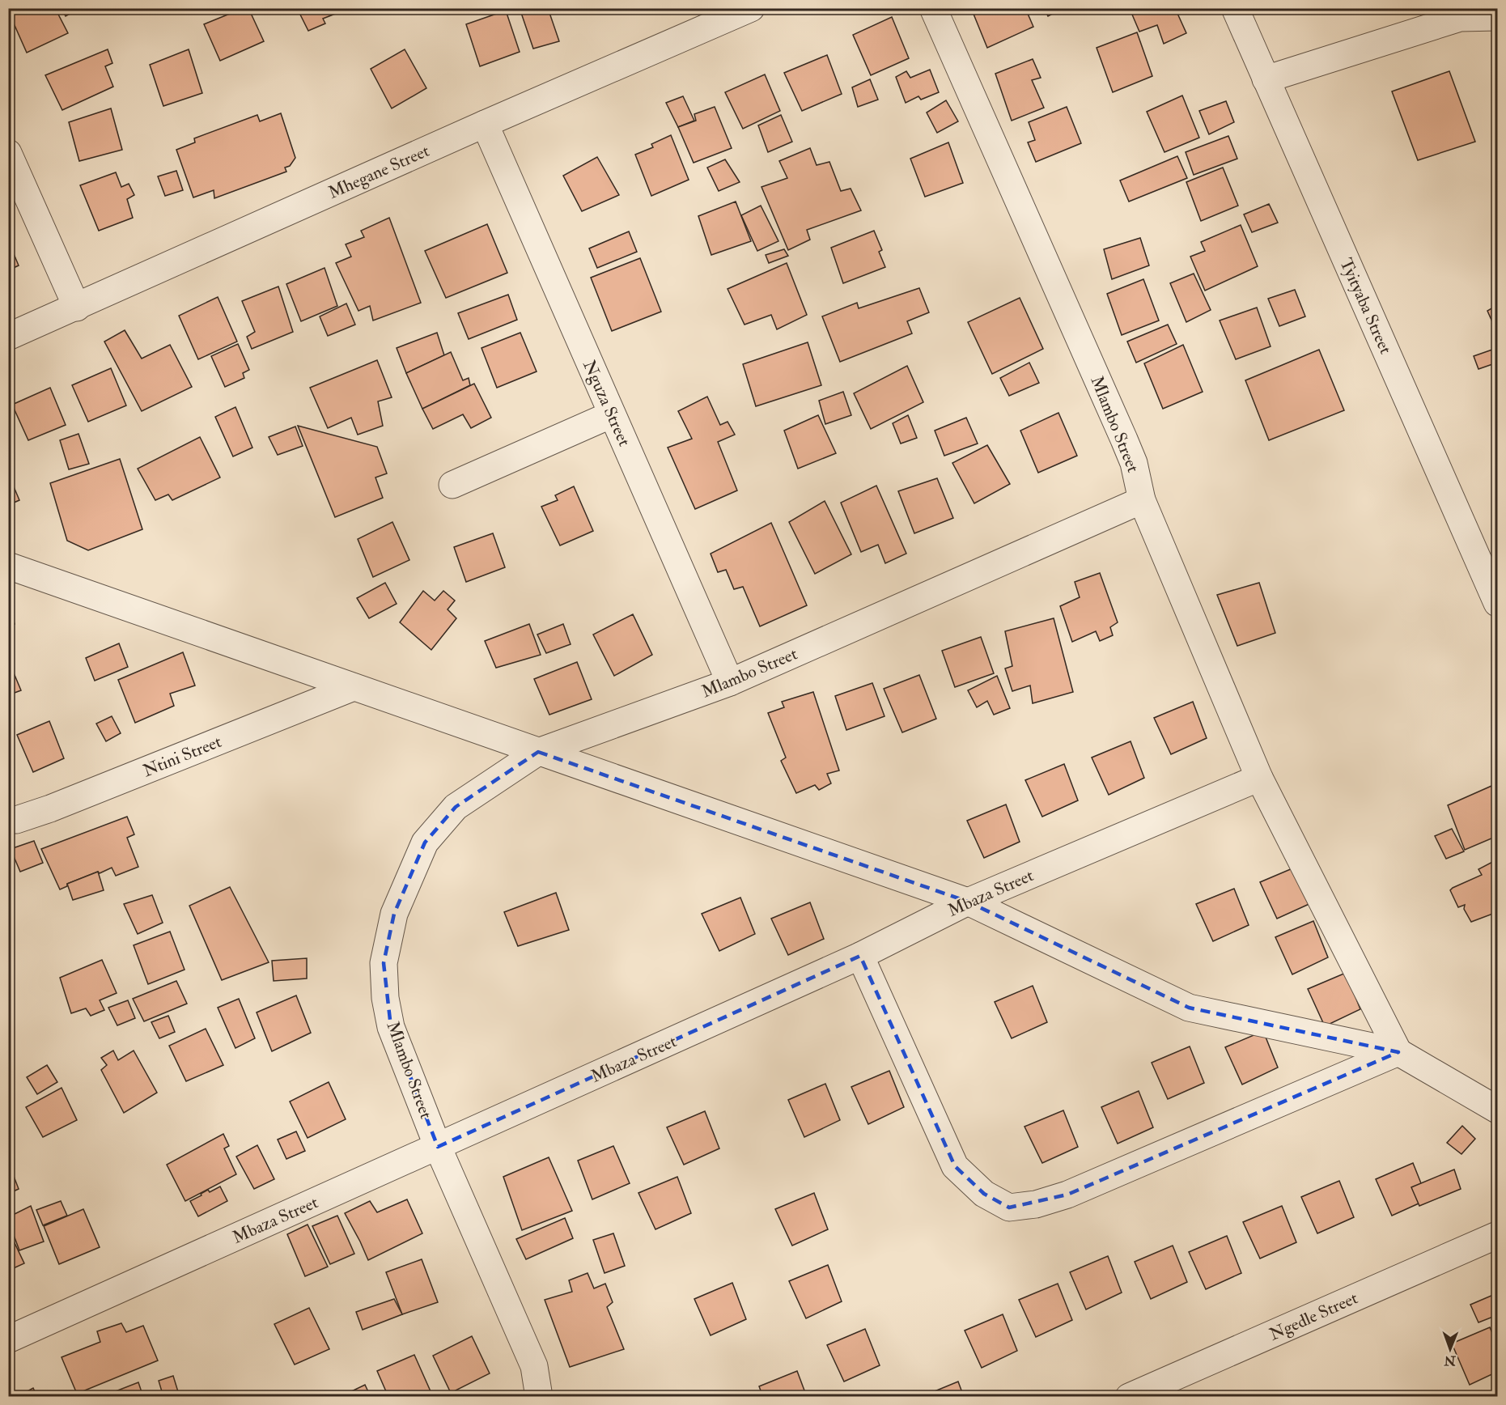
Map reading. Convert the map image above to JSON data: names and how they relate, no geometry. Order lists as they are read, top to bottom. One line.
{"streets":{"street":["Mhegane Street","Tyityaba Street","Nguza Street","Mlambo Street","Ntini Street","Mbaza Street","Ngedle Street"]},"crossings":[["Mhegane Street","Nguza Street"],["Nguza Street","Mlambo Street"],["Mlambo Street","Mbaza Street"]],"north":"bottom"}
